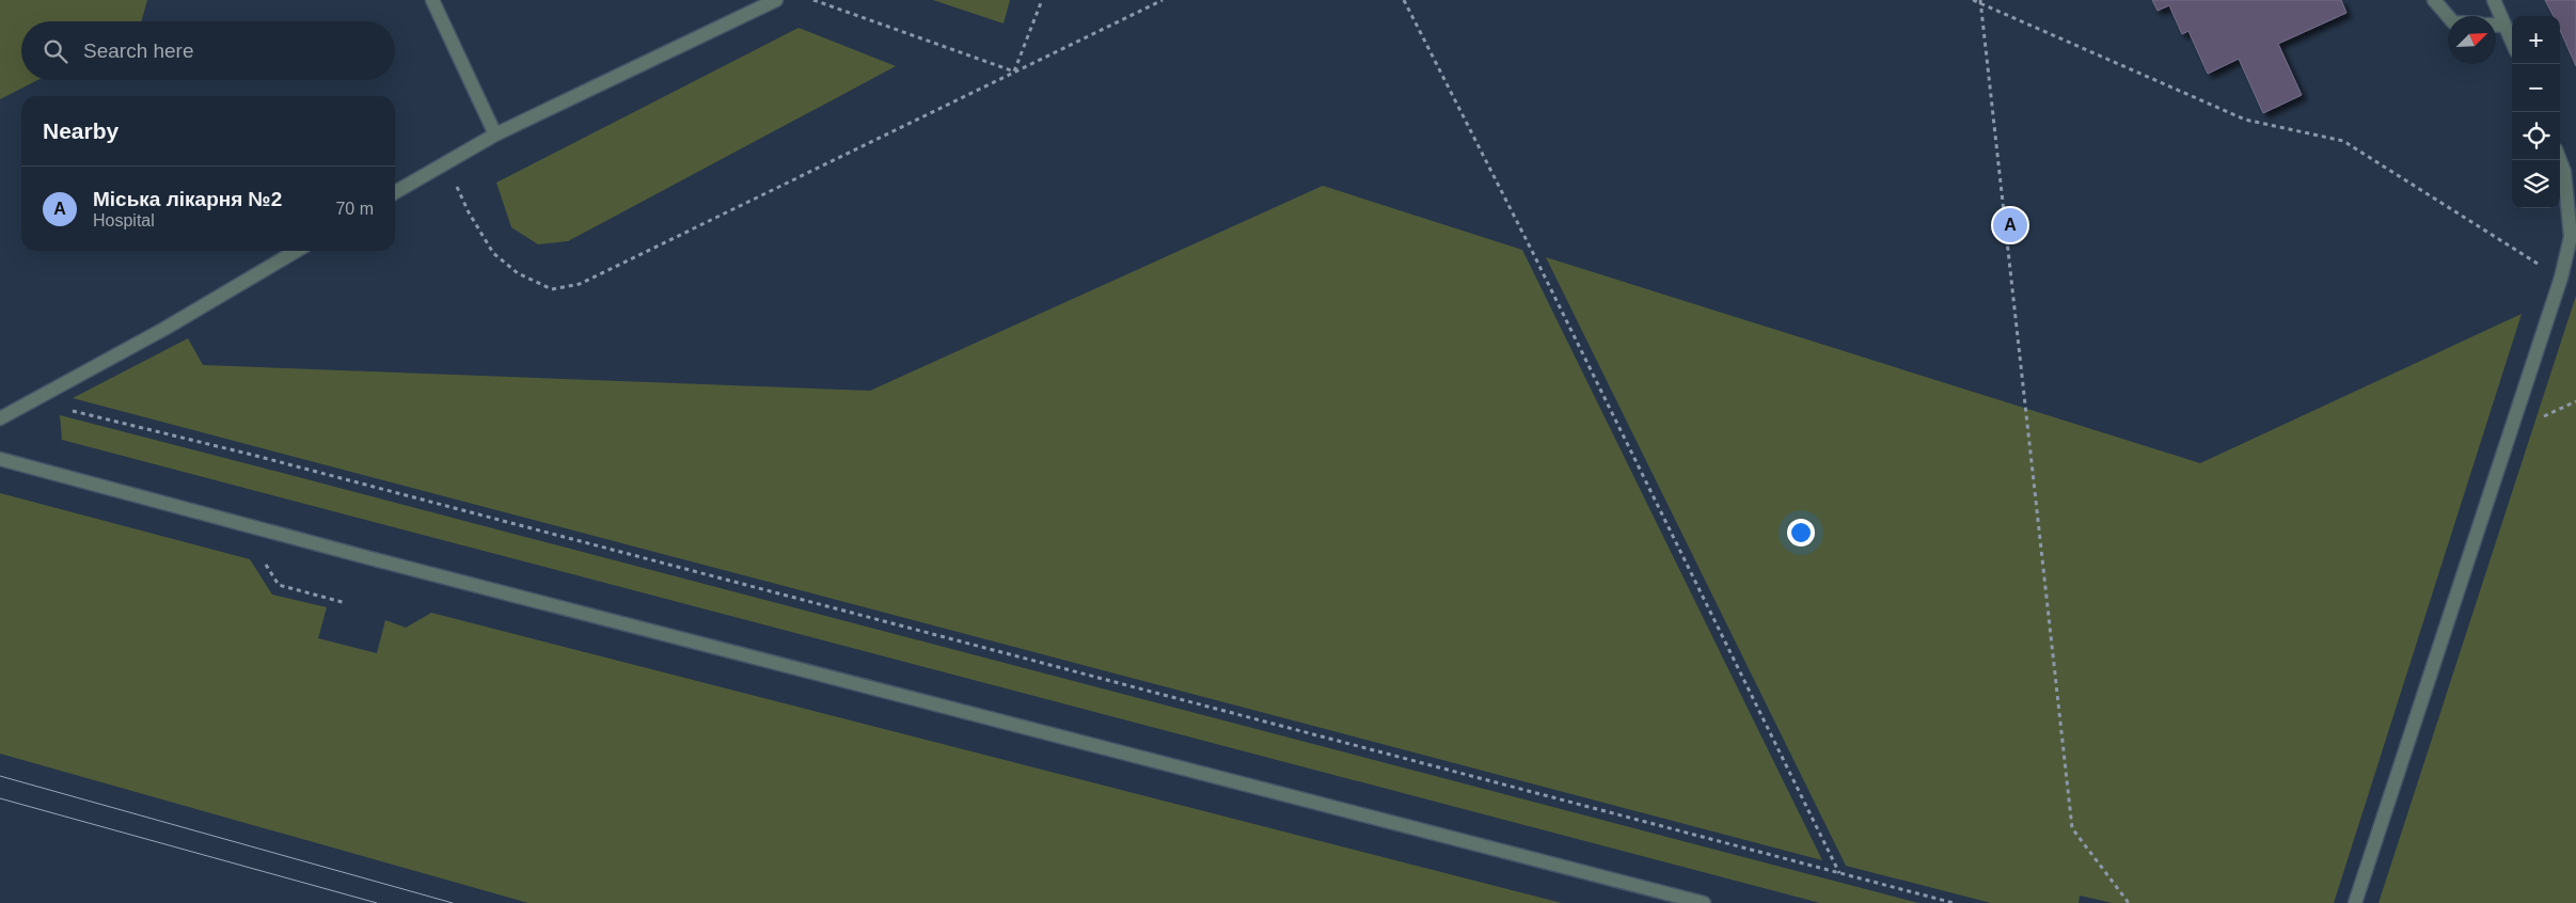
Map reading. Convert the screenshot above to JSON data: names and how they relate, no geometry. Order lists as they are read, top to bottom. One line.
{"north":"top right","page":{"map_buttons":["+","−"],"search":"Search here","heading":"Nearby","list":[{"mark":"A","name":"Міська лікарня №2","note":"Hospital","value":"70 m"}],"pins":"A"}}
